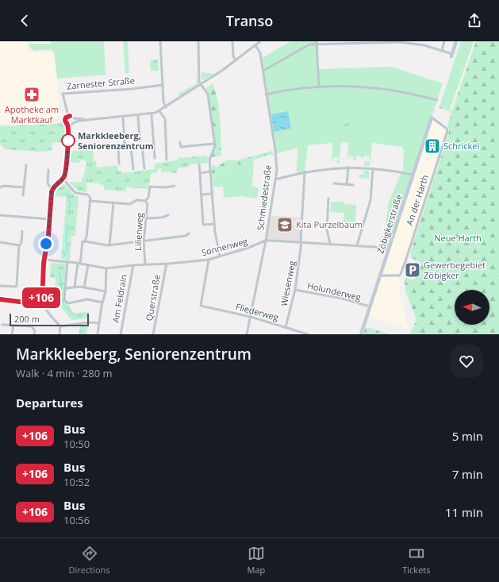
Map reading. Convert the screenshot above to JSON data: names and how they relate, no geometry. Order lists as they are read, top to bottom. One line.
{"streets":{"main road":["Zöbigkerstraße"],"street":["Zarnester Straße","Schmiedestraße","An der Harth","Lilienweg","Sonnenweg","Wiesenweg","Holunderweg","Querstraße","Am Feldrain","Fliederweg"]},"crossings":[["Schmiedestraße","Sonnenweg"],["Schmiedestraße","Fliederweg"],["An der Harth","Zöbigkerstraße"],["Zöbigkerstraße","Sonnenweg"],["Zöbigkerstraße","Holunderweg"],["Lilienweg","Sonnenweg"],["Sonnenweg","Wiesenweg"],["Sonnenweg","Querstraße"],["Sonnenweg","Am Feldrain"],["Sonnenweg","Fliederweg"],["Wiesenweg","Holunderweg"],["Wiesenweg","Fliederweg"]],"parks":["Neue Harth"],"places":{"pharmacy":["Apotheke am Marktkauf"],"other":["Markkleeberg, Seniorenzentrum"],"building":["Schrickel"],"school or university":["Kita Purzelbaum"],"parking":["Gewerbegebiet Zöbigker"]},"lines":["bus line +106"],"scale_bar":"200 m","north":"left","page":{"header":"Transo","on_map":"+106","scale":"200 m","heading":[["Markkleeberg, Seniorenzentrum","Walk · 4 min · 280 m"],"Departures"],"list":[{"mark":"+106","name":"Bus","note":"10:50","value":"5 min"},{"mark":"+106","name":"Bus","note":"10:52","value":"7 min"},{"mark":"+106","name":"Bus","note":"10:56","value":"11 min"}],"tabs":["Directions","Map","Tickets"]}}
